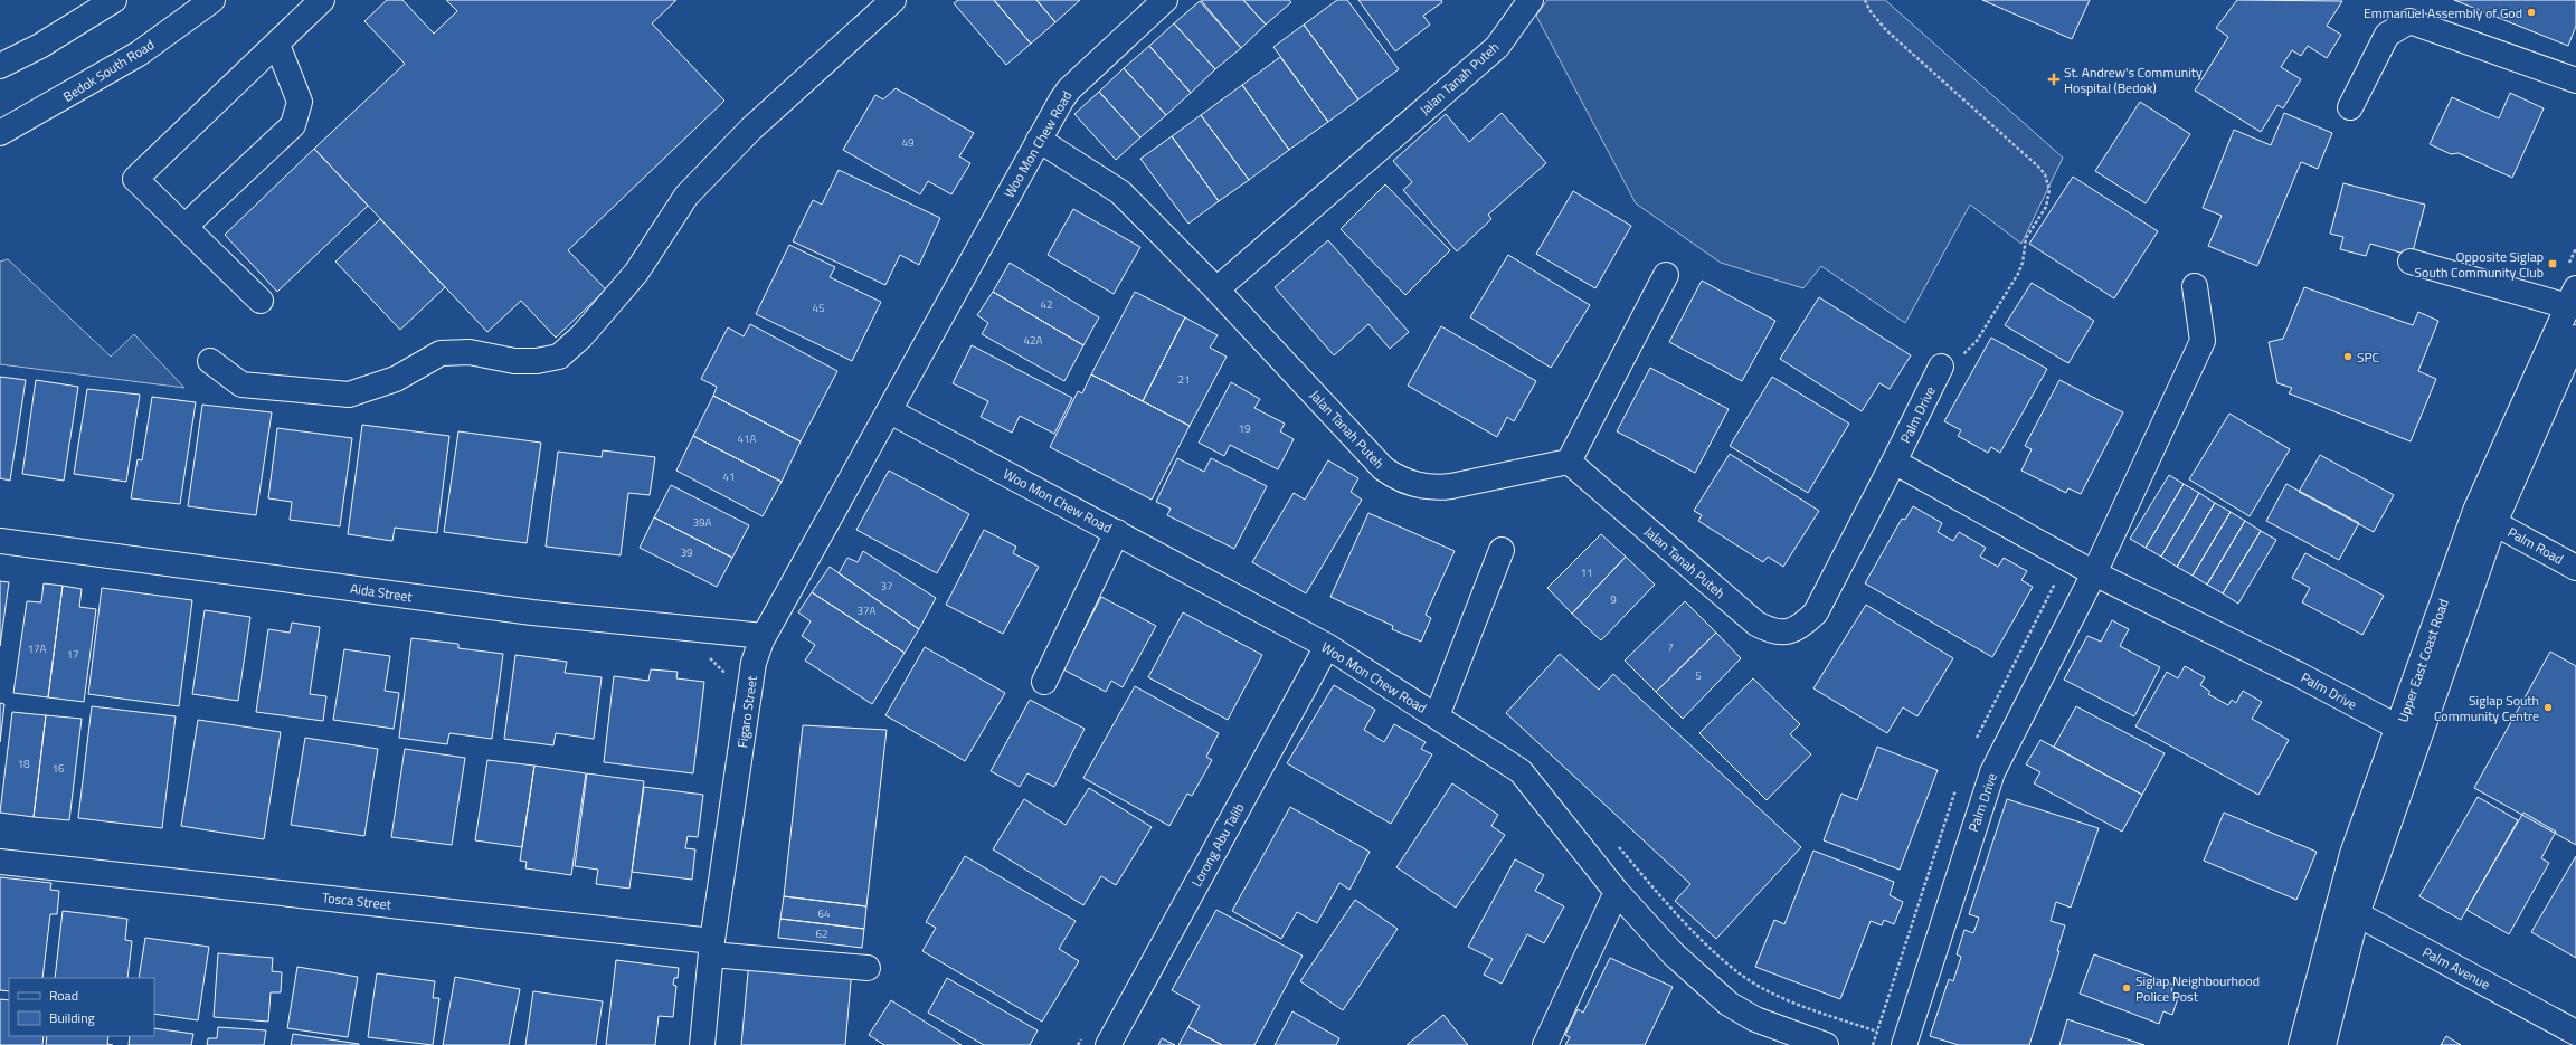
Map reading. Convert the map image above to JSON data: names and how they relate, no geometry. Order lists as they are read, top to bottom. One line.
{"streets":{"street":["Bedok South Road","Jalan Tanah Puteh","Woo Mon Chew Road","Palm Drive","Palm Road","Aida Street","Upper East Coast Road","Figaro Street","Lorong Abu Talib","Tosca Street","Palm Avenue"]},"crossings":[["Jalan Tanah Puteh","Woo Mon Chew Road"],["Jalan Tanah Puteh","Palm Drive"],["Woo Mon Chew Road","Figaro Street"],["Woo Mon Chew Road","Lorong Abu Talib"],["Palm Drive","Upper East Coast Road"],["Palm Road","Upper East Coast Road"],["Aida Street","Figaro Street"],["Upper East Coast Road","Palm Avenue"],["Figaro Street","Tosca Street"]],"places":{"other":["Emmanuel Assembly of God","SPC","Siglap South Community Centre","Siglap Neighbourhood Police Post"],"health":["St. Andrew's Community Hospital (Bedok)"],"transit":["Opposite Siglap South Community Club"]},"house_numbers":["49","42","45","42A","21","19","41A","41","39A","39","11","37","9","37A","7","17A","17","5","18","16","64","62"],"legend":["Road","Building"]}
